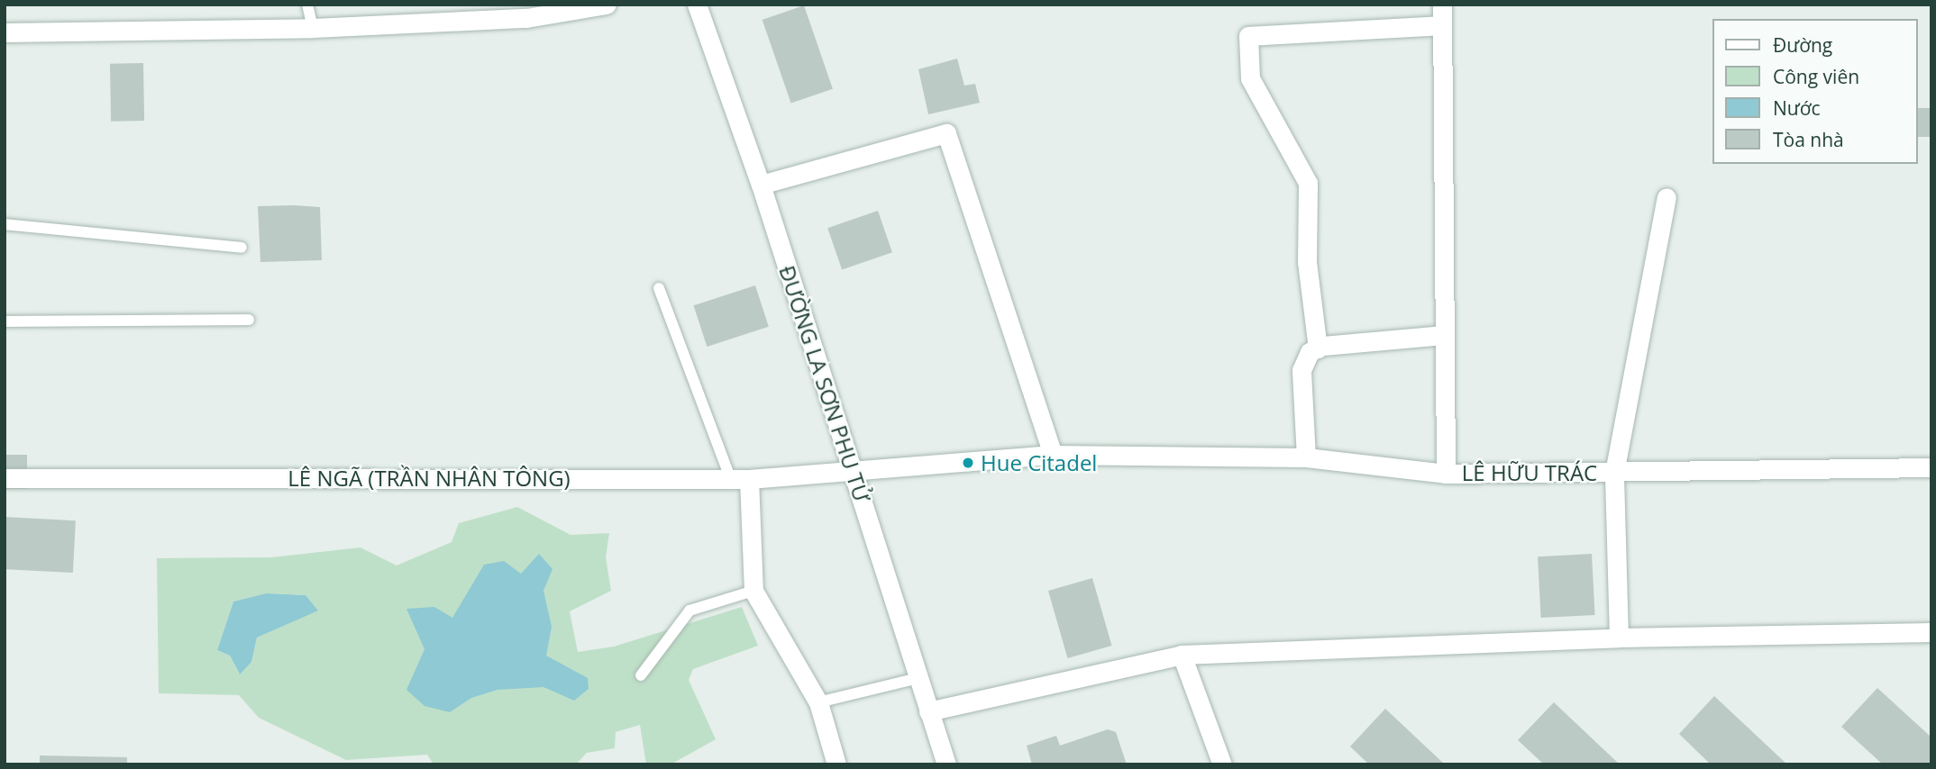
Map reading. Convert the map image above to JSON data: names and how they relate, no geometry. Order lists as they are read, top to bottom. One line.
{"streets":{"street":["ĐƯỜNG LA SƠN PHU TỬ","LÊ HỮU TRÁC","LÊ NGÃ (TRẦN NHÂN TÔNG)"]},"crossings":[["ĐƯỜNG LA SƠN PHU TỬ","LÊ NGÃ (TRẦN NHÂN TÔNG)"],["LÊ HỮU TRÁC","LÊ NGÃ (TRẦN NHÂN TÔNG)"]],"places":["Hue Citadel"],"legend":["Đường","Công viên","Nước","Tòa nhà"]}
